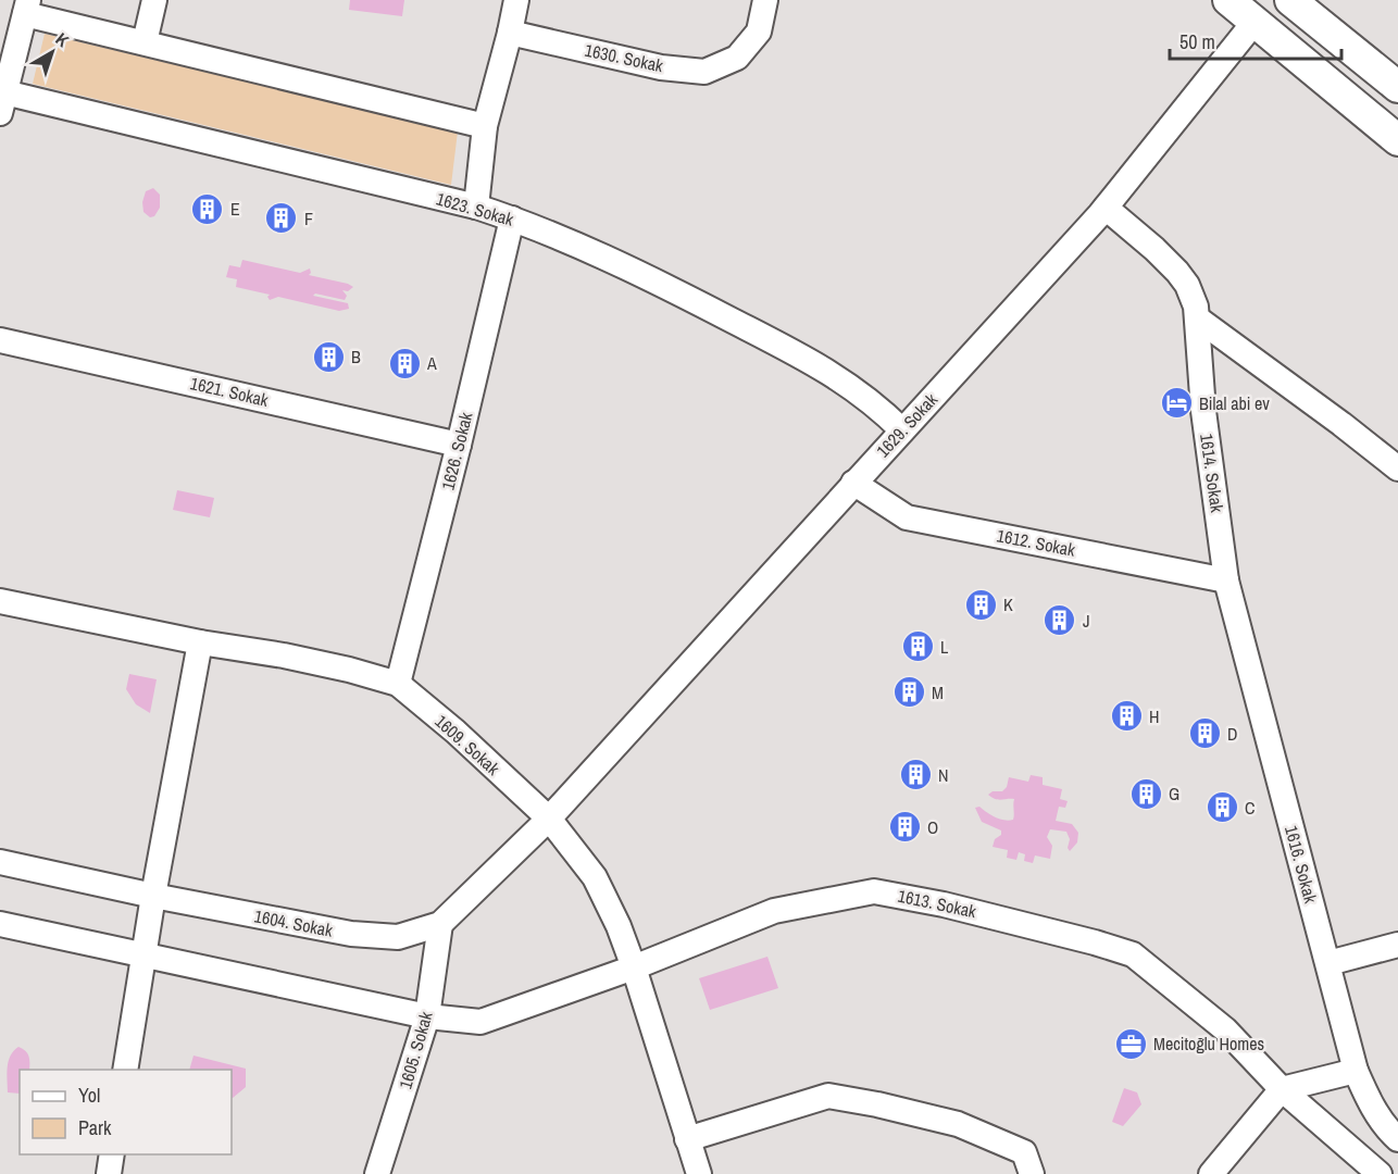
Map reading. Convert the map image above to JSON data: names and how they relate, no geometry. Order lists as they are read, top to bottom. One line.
{"streets":{"street":["1630. Sokak","1623. Sokak","1621. Sokak","1629. Sokak","1626. Sokak","1614. Sokak","1612. Sokak","1609. Sokak","1616. Sokak","1613. Sokak","1604. Sokak","1605. Sokak"]},"crossings":[["1623. Sokak","1629. Sokak"],["1623. Sokak","1626. Sokak"],["1621. Sokak","1626. Sokak"],["1629. Sokak","1614. Sokak"],["1629. Sokak","1612. Sokak"],["1629. Sokak","1609. Sokak"],["1629. Sokak","1604. Sokak"],["1626. Sokak","1609. Sokak"],["1614. Sokak","1612. Sokak"],["1614. Sokak","1616. Sokak"],["1612. Sokak","1616. Sokak"],["1609. Sokak","1613. Sokak"],["1609. Sokak","1604. Sokak"],["1613. Sokak","1605. Sokak"],["1604. Sokak","1605. Sokak"]],"places":{"building":["E","F","B","A","K","J","L","M","H","D","N","G","C","O"],"hotel":["Bilal abi ev"],"office":["Mecitoğlu Homes"]},"legend":["Yol","Park"],"scale_bar":"50 m","north":"top right"}
